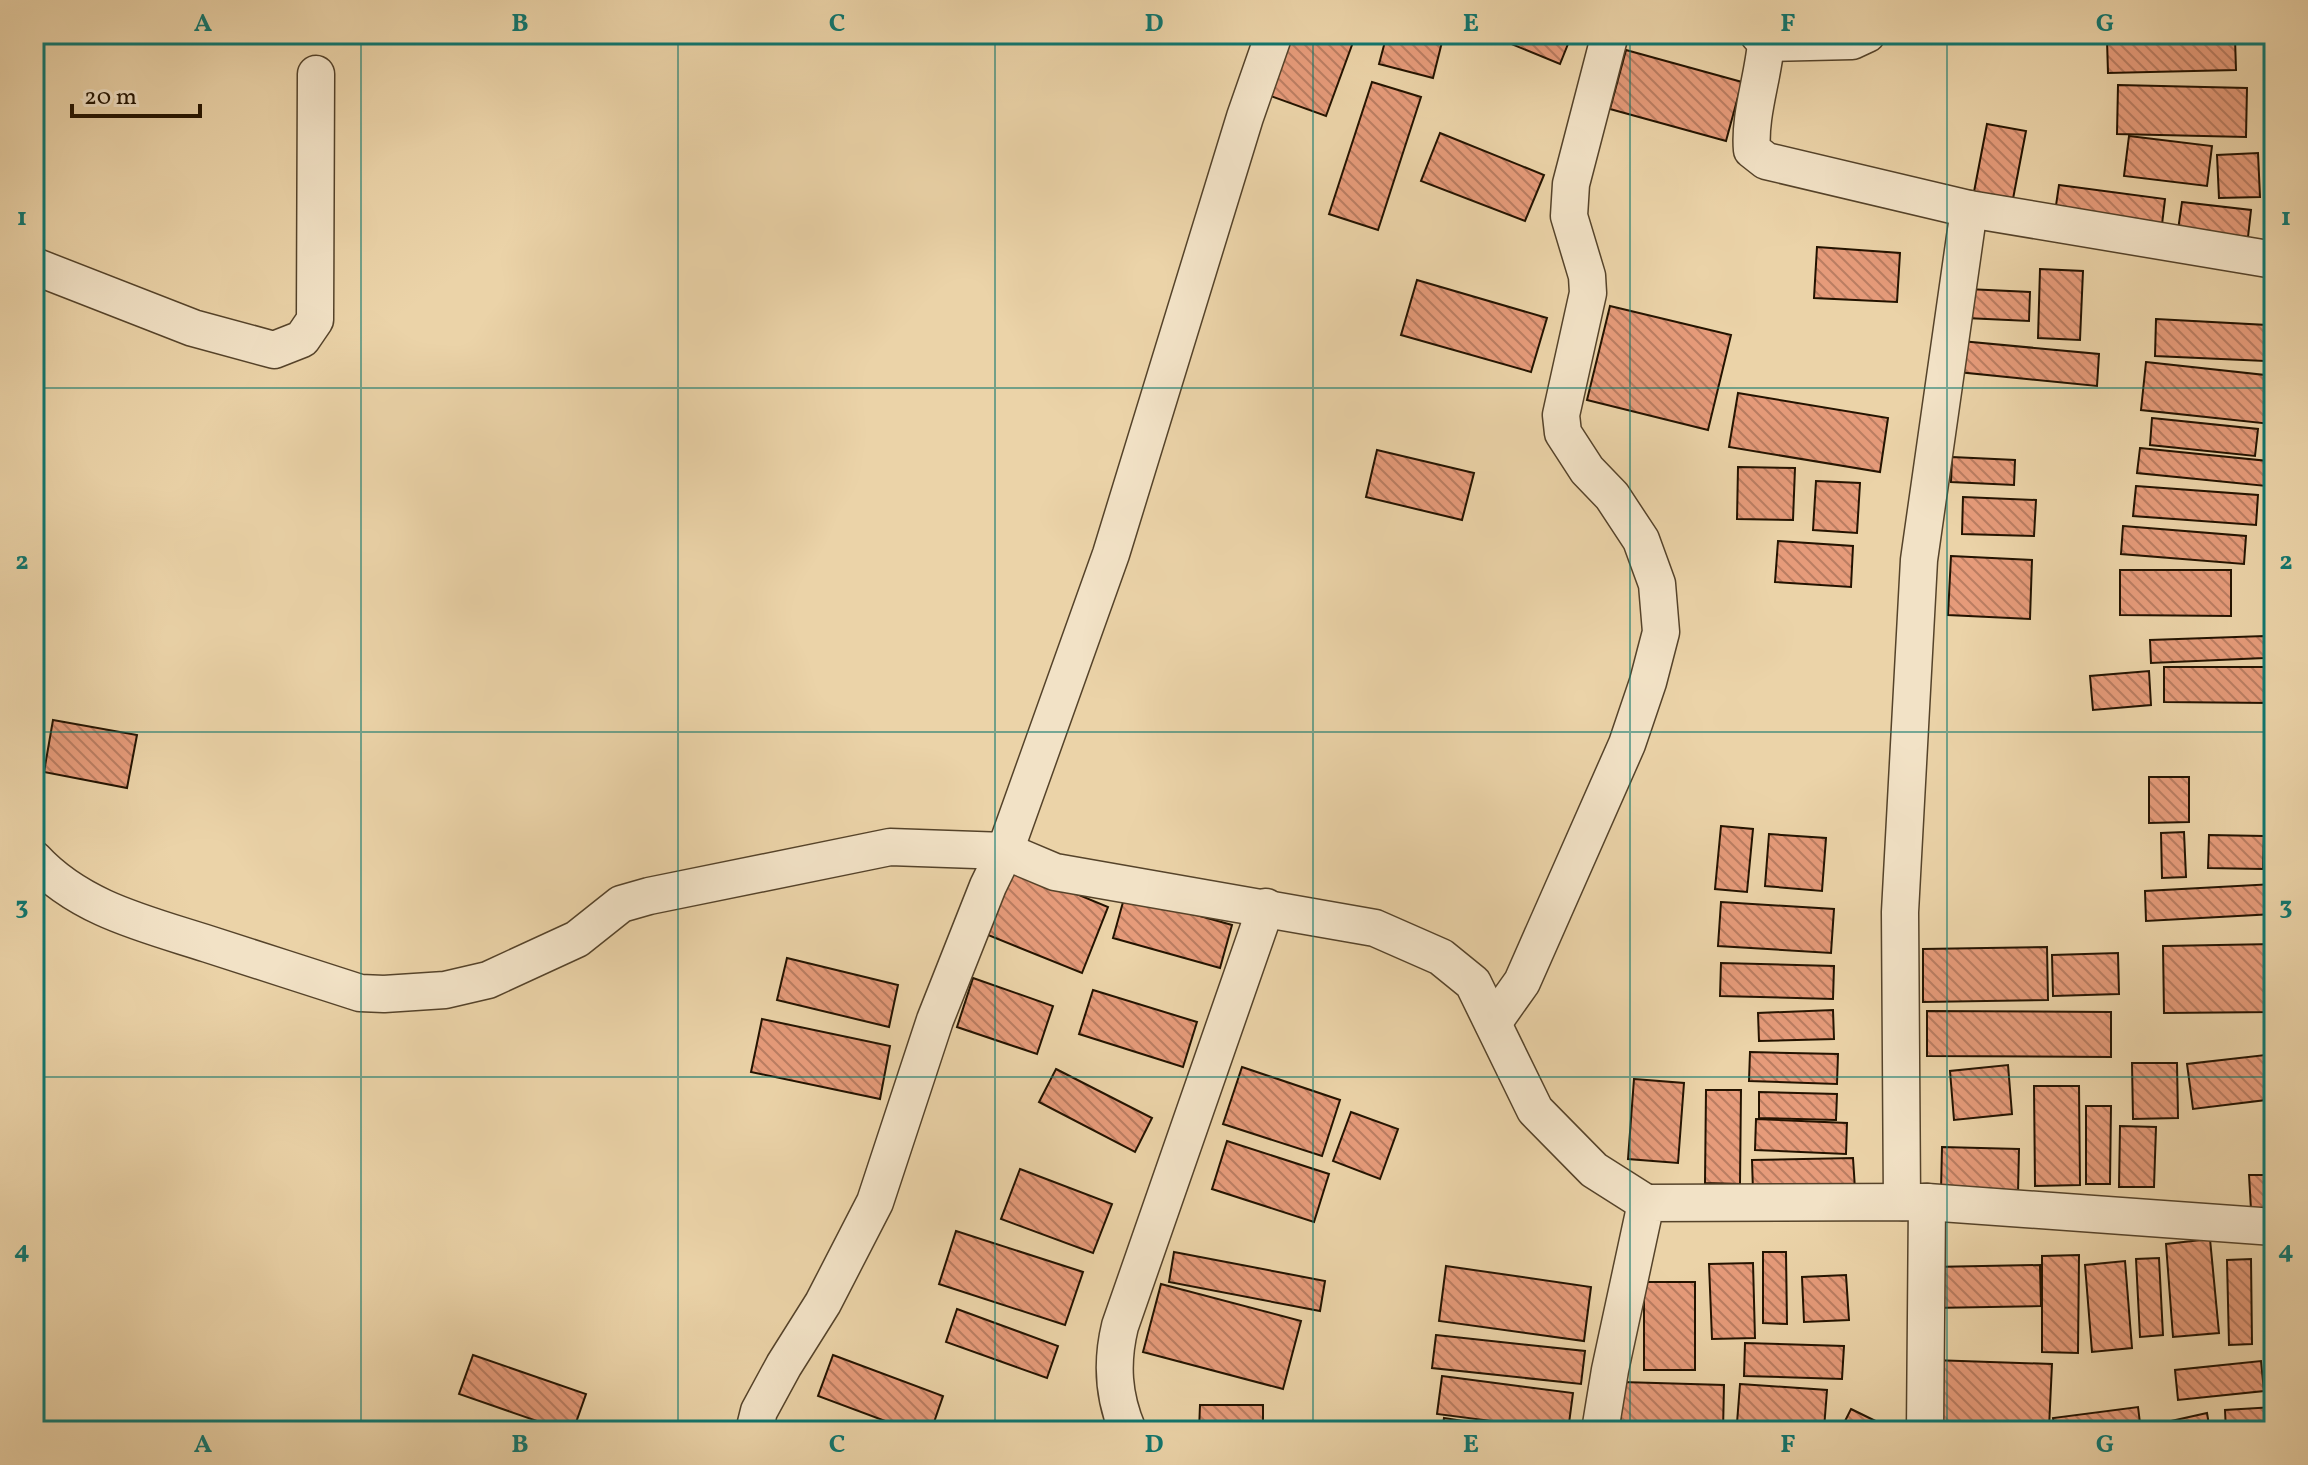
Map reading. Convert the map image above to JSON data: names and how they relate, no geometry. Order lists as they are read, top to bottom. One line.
{"scale_bar":"20 m","grid":{"columns":["A","B","C","D","E","F","G"],"rows":["1","2","3","4"]}}
